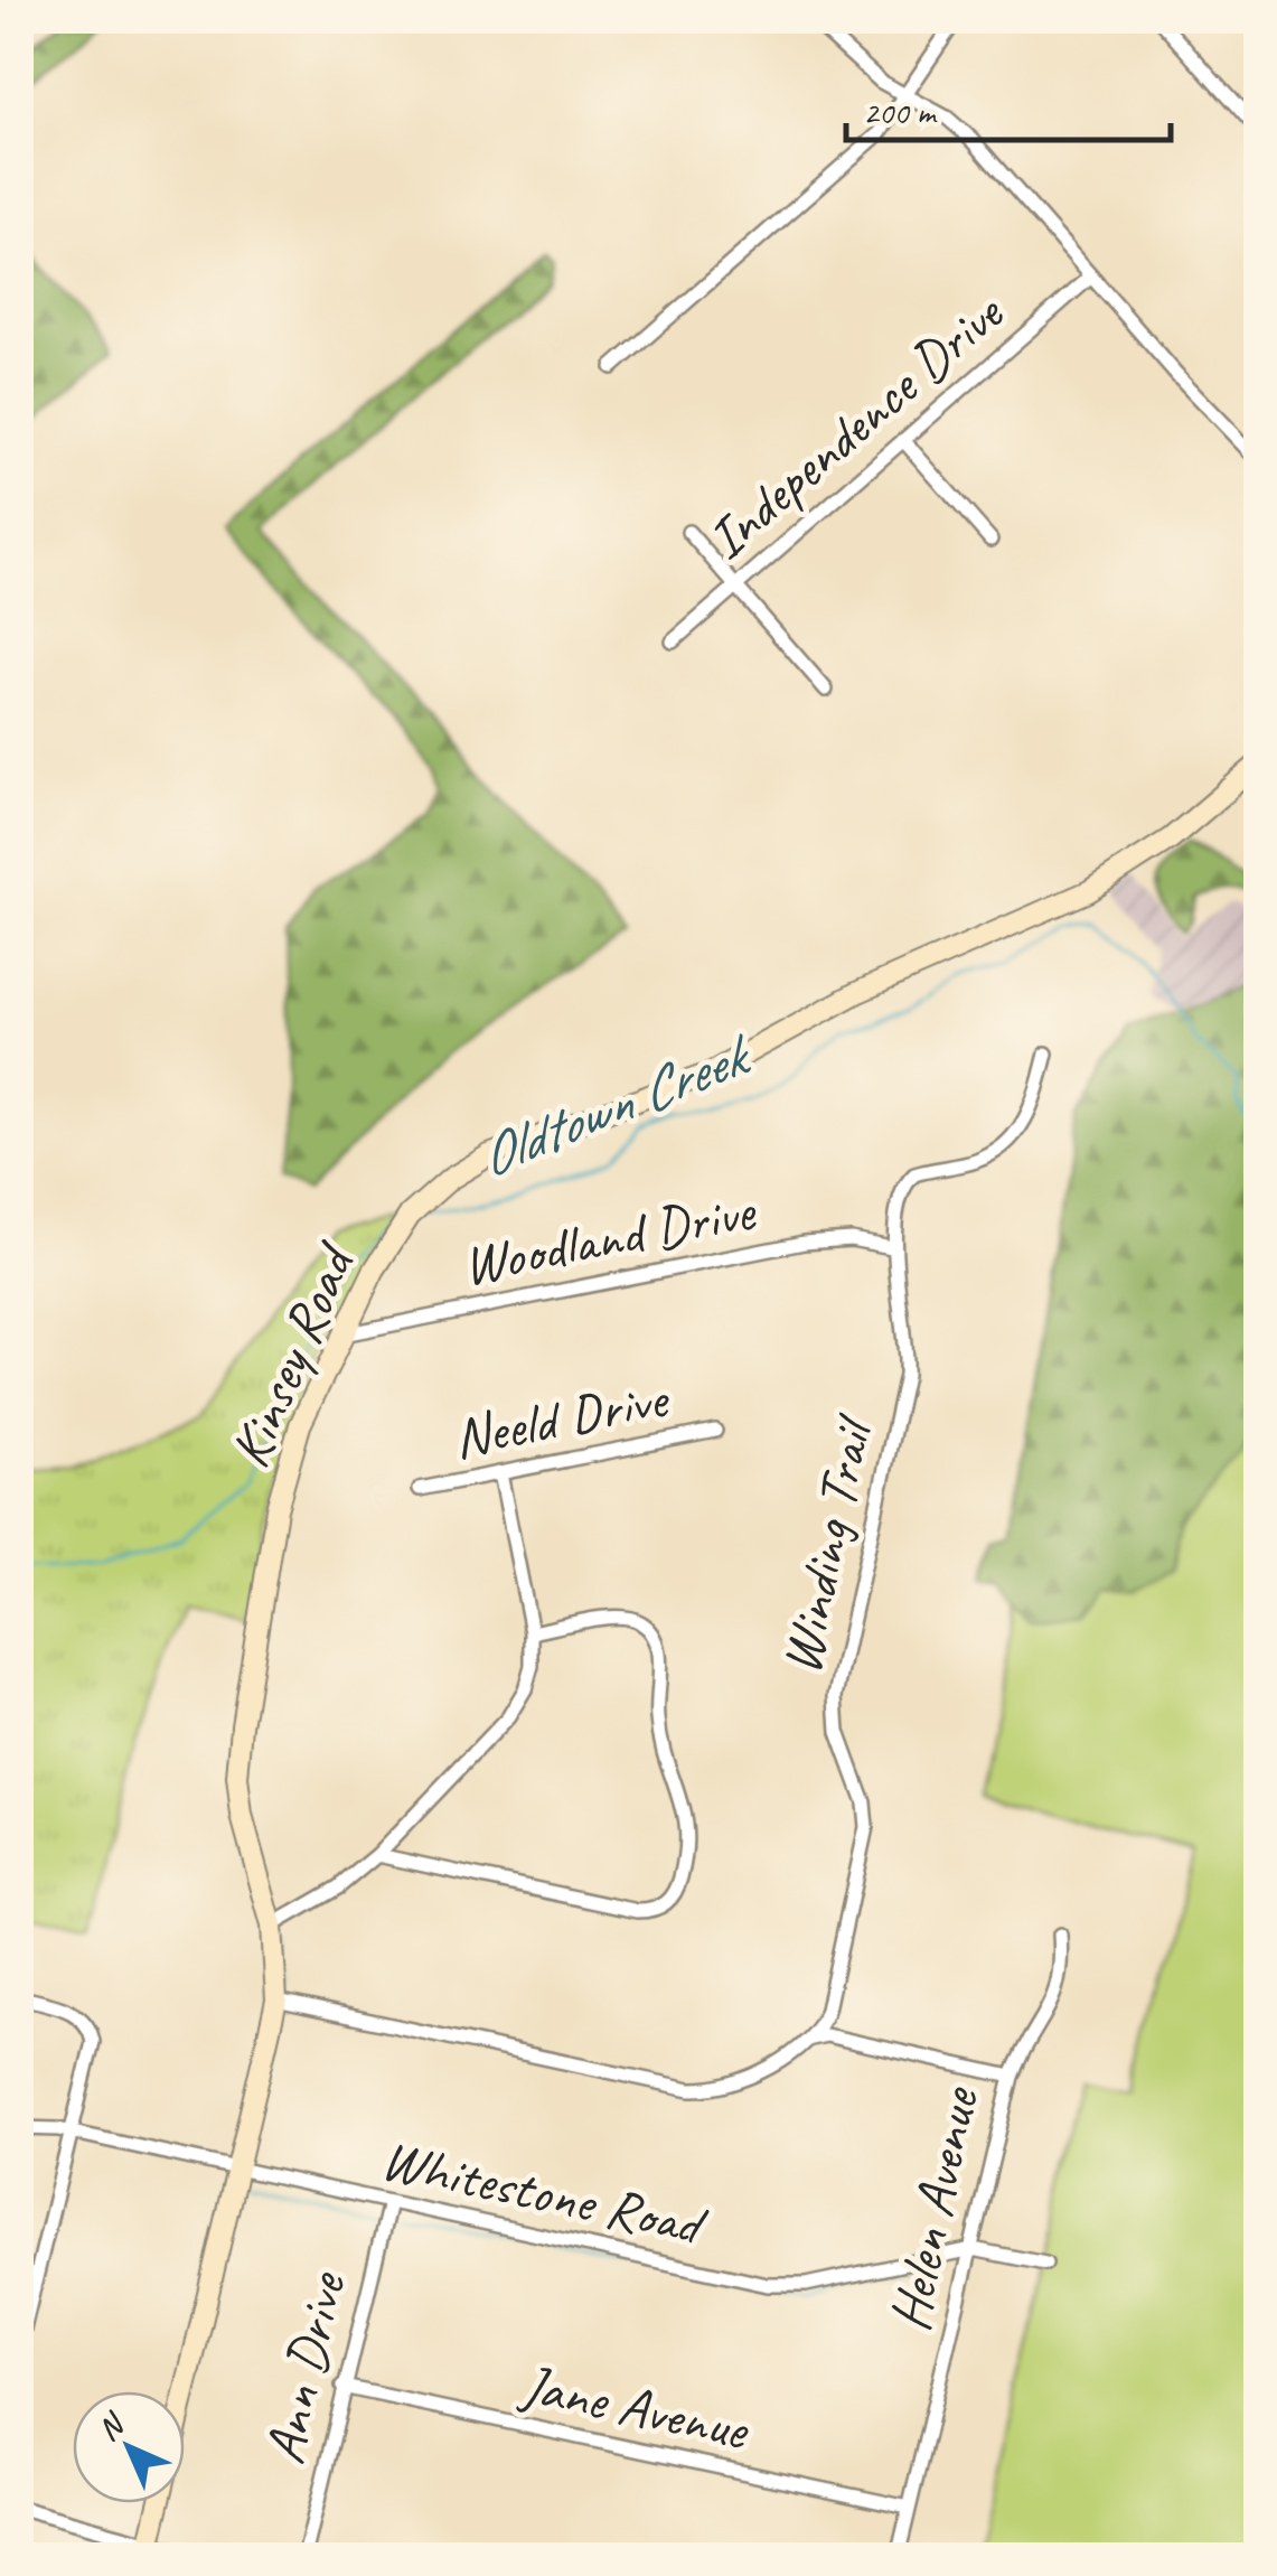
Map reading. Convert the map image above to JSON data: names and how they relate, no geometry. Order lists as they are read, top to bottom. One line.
{"streets":{"street":["Independence Drive","Woodland Drive","Kinsey Road","Neeld Drive","Winding Trail","Whitestone Road","Helen Avenue","Ann Drive","Jane Avenue"]},"crossings":[["Woodland Drive","Kinsey Road"],["Woodland Drive","Winding Trail"],["Kinsey Road","Whitestone Road"],["Winding Trail","Helen Avenue"],["Whitestone Road","Helen Avenue"],["Whitestone Road","Ann Drive"],["Helen Avenue","Jane Avenue"],["Ann Drive","Jane Avenue"]],"water":["Oldtown Creek"],"scale_bar":"200 m","north":"top left"}
